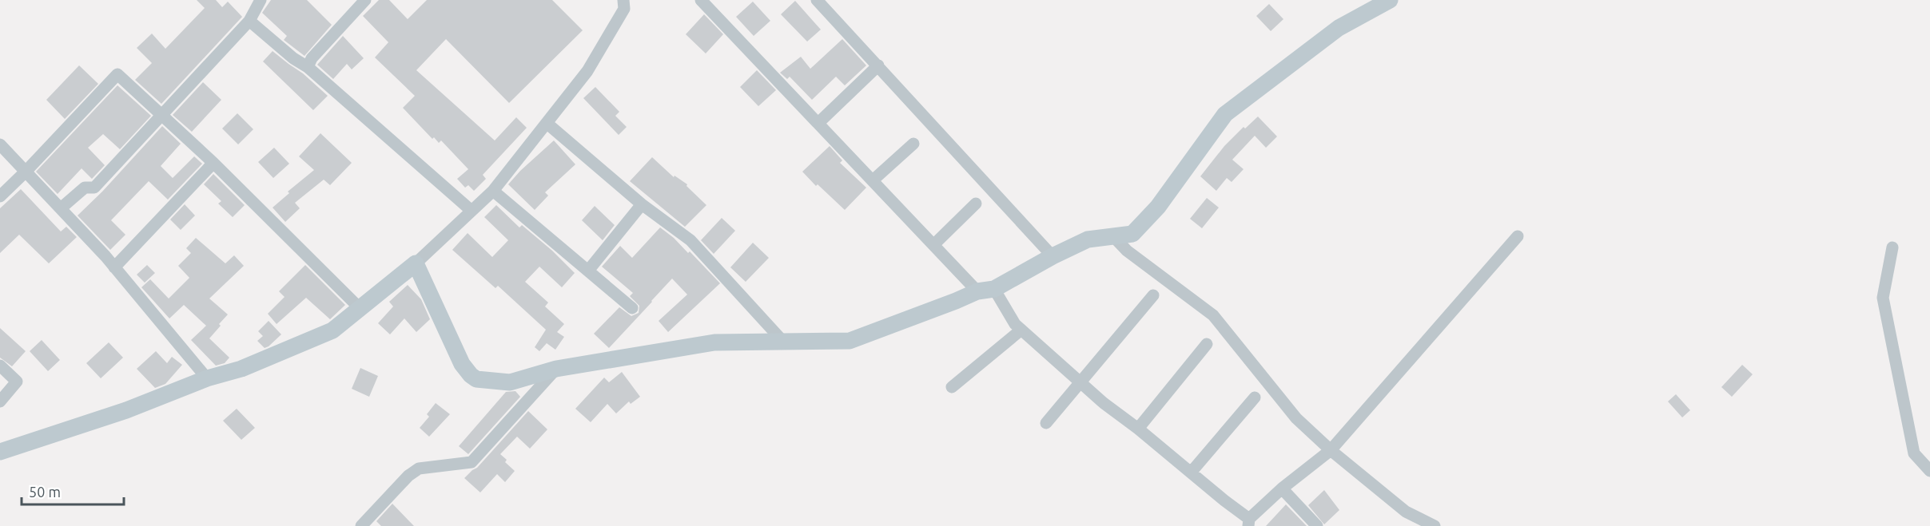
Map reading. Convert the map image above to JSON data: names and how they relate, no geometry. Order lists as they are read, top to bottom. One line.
{"scale_bar":"50 m"}
